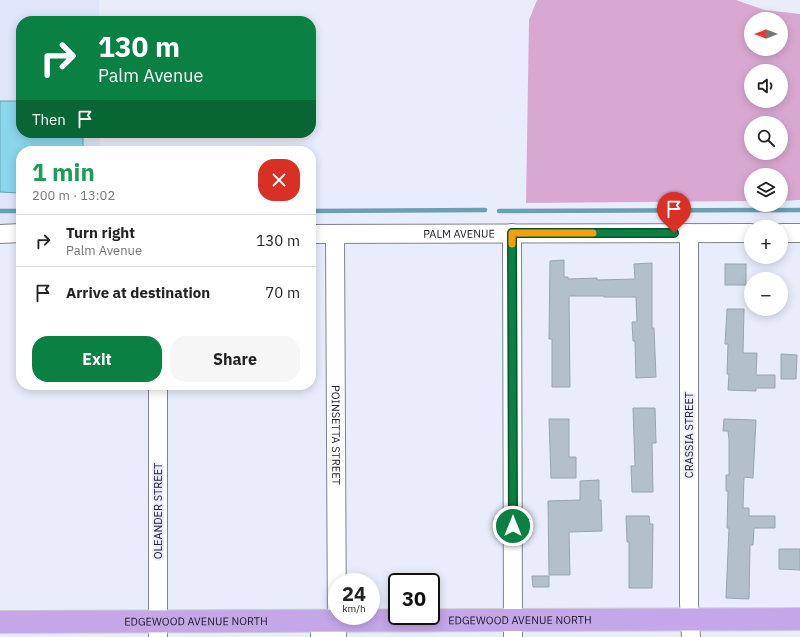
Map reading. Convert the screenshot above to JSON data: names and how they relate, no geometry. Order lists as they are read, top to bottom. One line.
{"streets":{"main road":["EDGEWOOD AVENUE NORTH"],"street":["PALM AVENUE","POINSETTA STREET","CRASSIA STREET","OLEANDER STREET"]},"crossings":[["PALM AVENUE","POINSETTA STREET"],["PALM AVENUE","CRASSIA STREET"],["POINSETTA STREET","EDGEWOOD AVENUE NORTH"],["CRASSIA STREET","EDGEWOOD AVENUE NORTH"],["OLEANDER STREET","EDGEWOOD AVENUE NORTH"]],"north":"left","page":{"map_buttons":["+","−"],"turn":["130 m","Palm Avenue"],"then":"Then","heading":["1 min","200 m · 13:02"],"list":[{"name":"Turn right","note":"Palm Avenue","value":"130 m"},{"name":"Arrive at destination","value":"70 m"}],"buttons":["Exit","Share"],"speed":"24 km/h","limit":"30"}}
